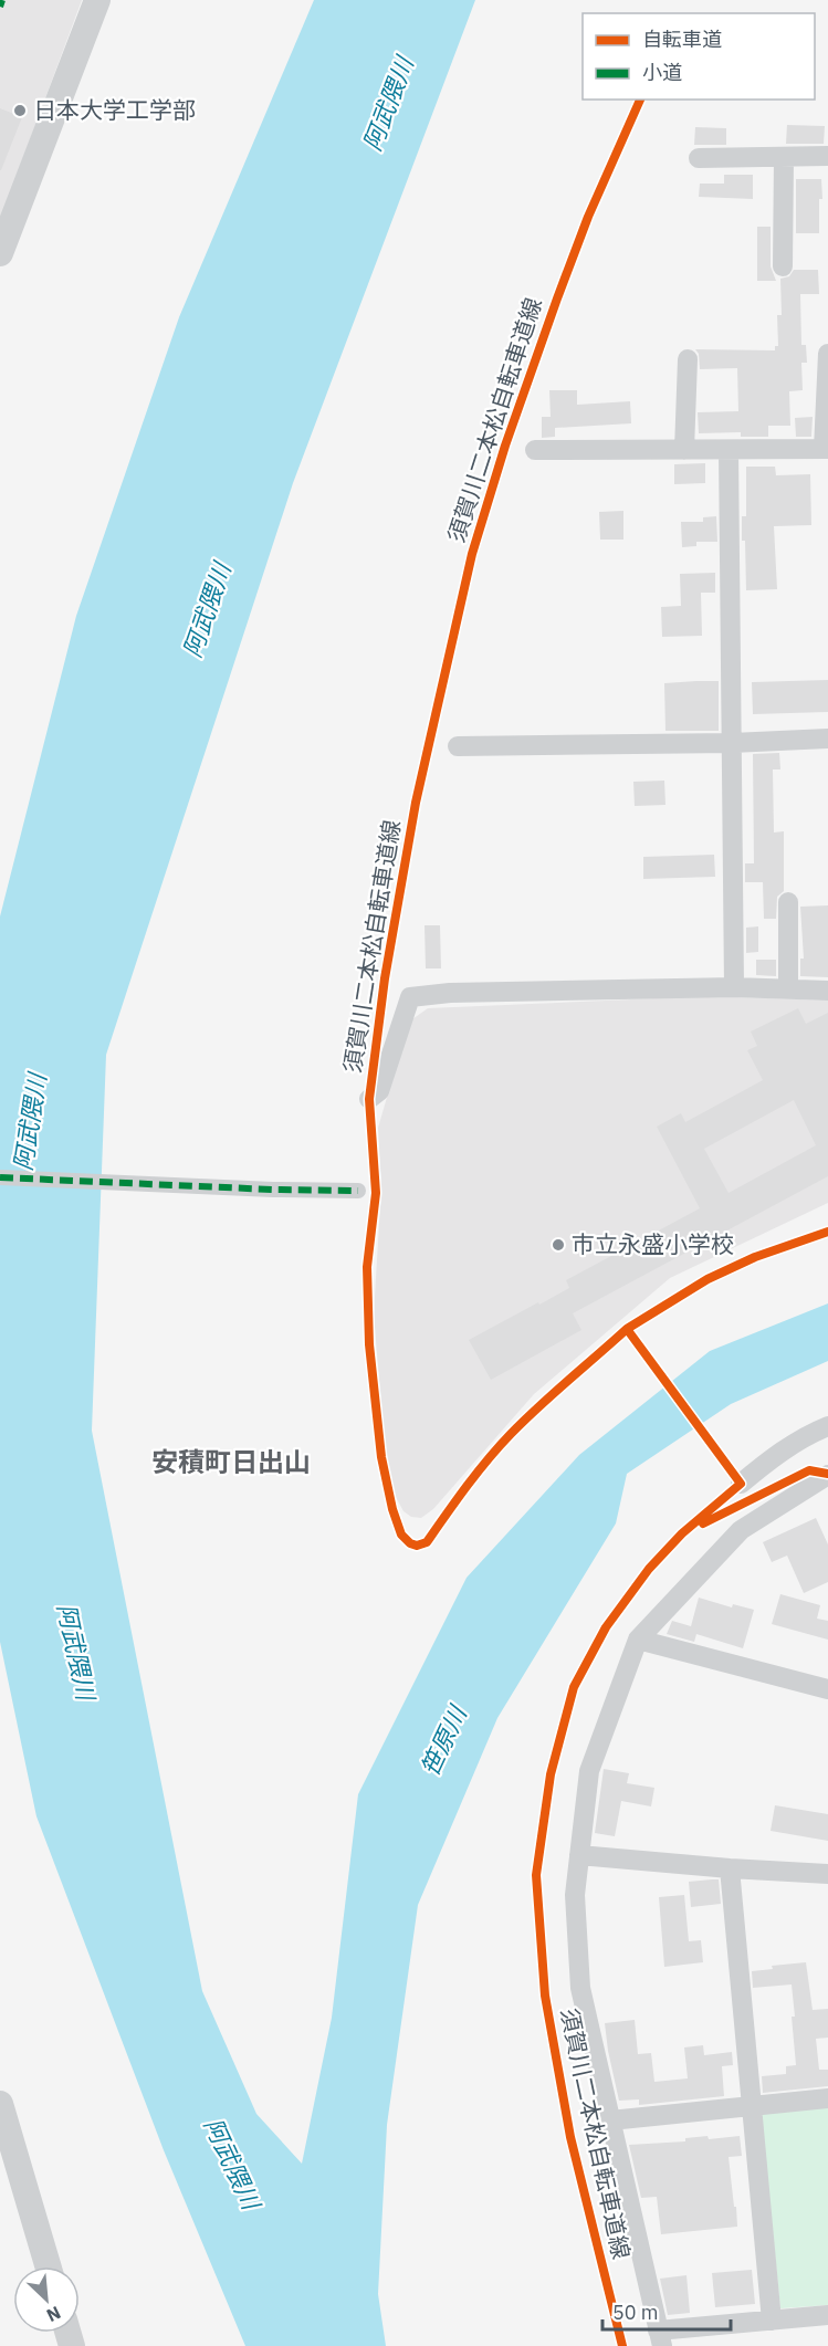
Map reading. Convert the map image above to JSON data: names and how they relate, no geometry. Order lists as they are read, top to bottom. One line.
{"streets":{"cycle path":["須賀川二本松自転車道線"]},"districts":["安積町日出山"],"water":["阿武隈川","笹原川"],"places":["日本大学工学部","市立永盛小学校"],"legend":["自転車道","小道"],"scale_bar":"50 m","north":"bottom right"}
